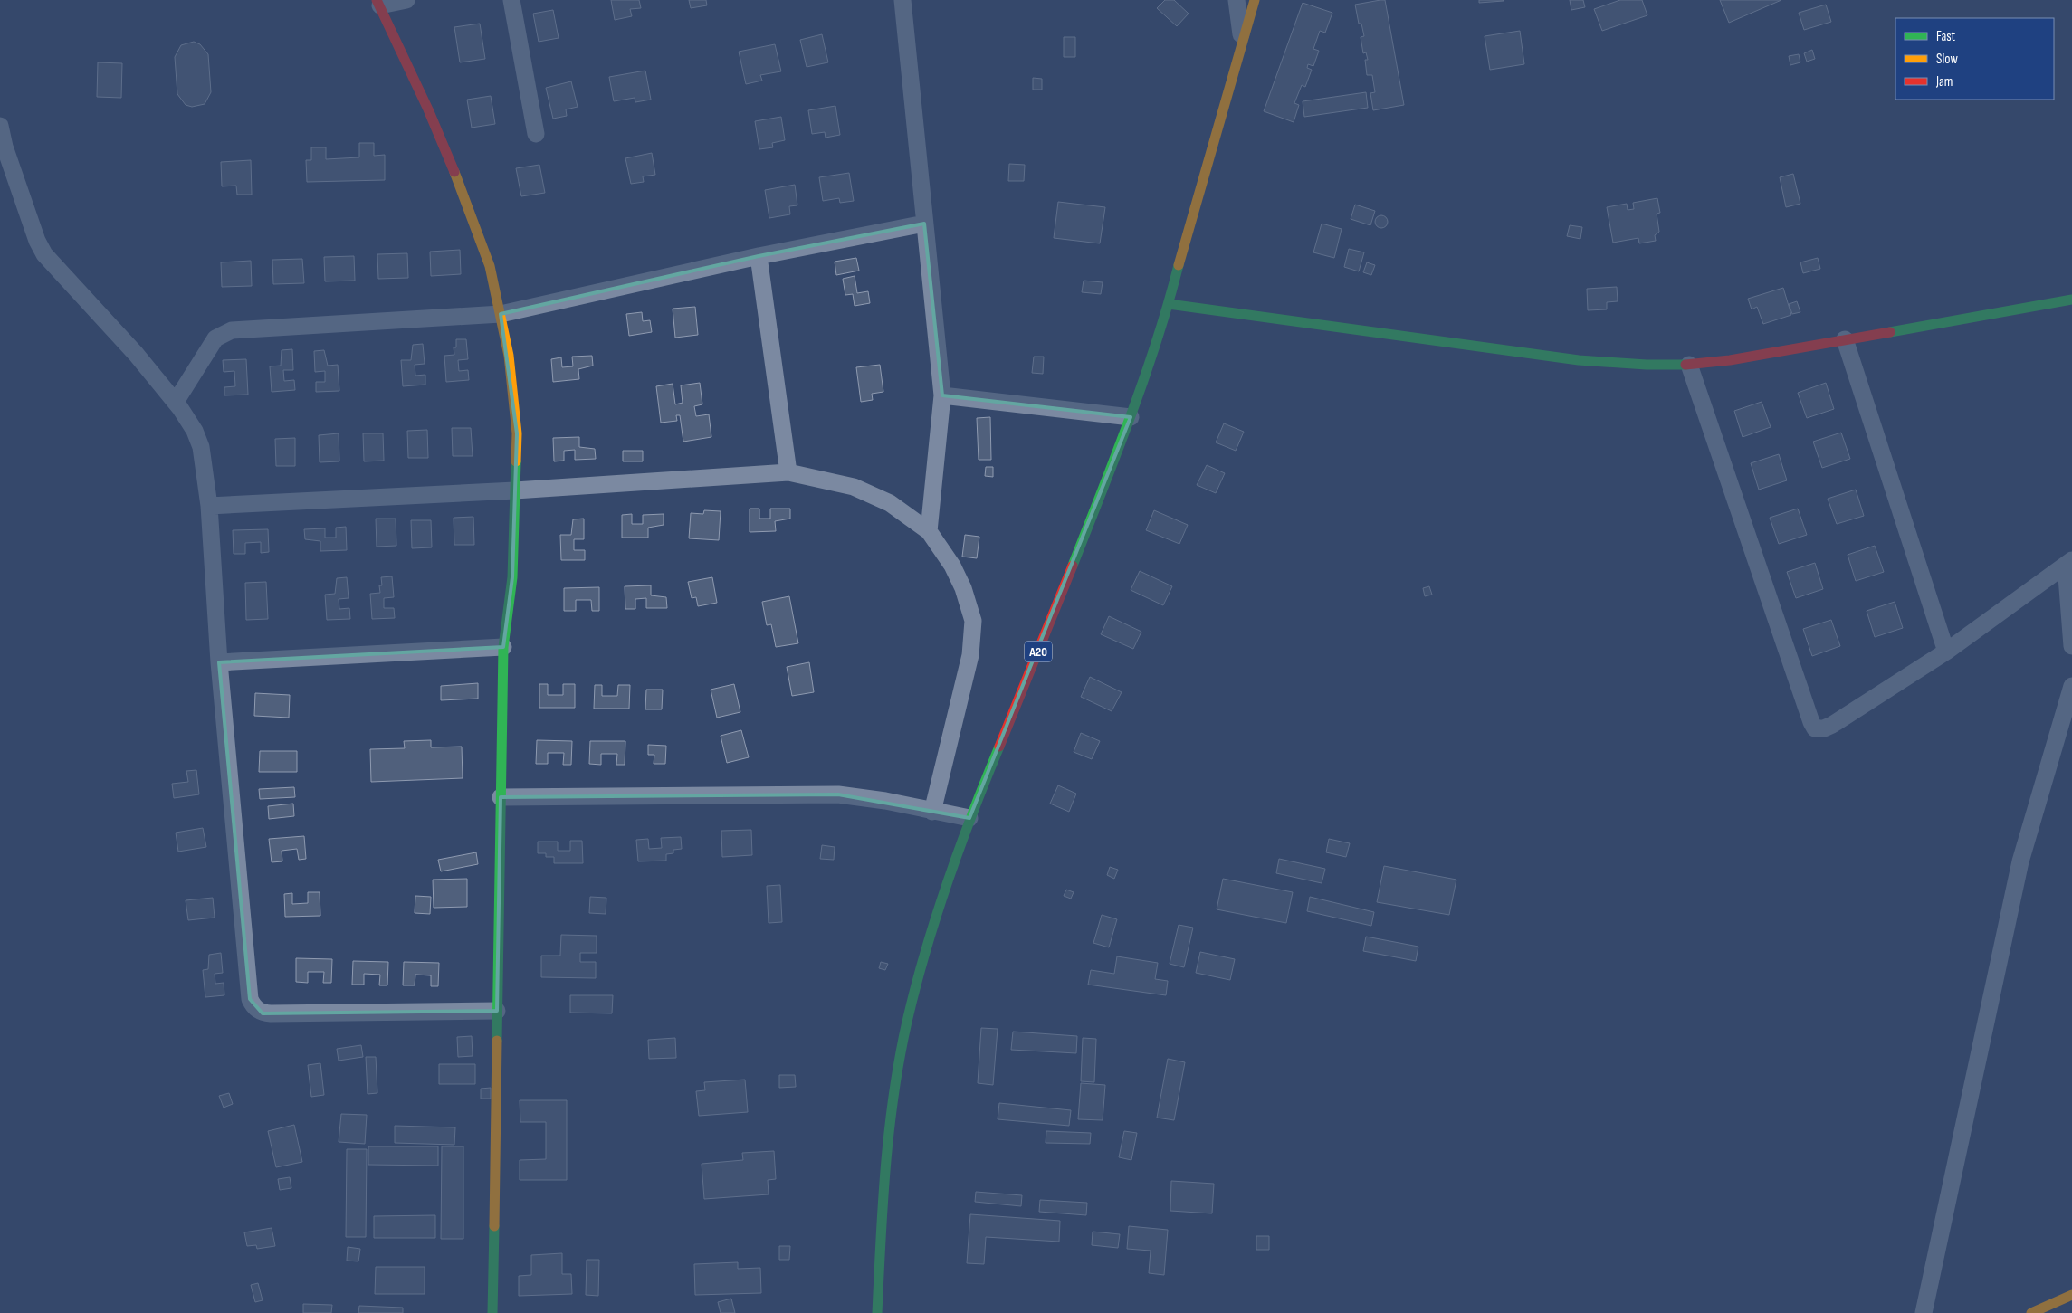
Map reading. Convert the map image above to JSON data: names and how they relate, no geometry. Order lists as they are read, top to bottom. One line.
{"streets":{"street":["A20"]},"legend":["Fast","Slow","Jam"]}
